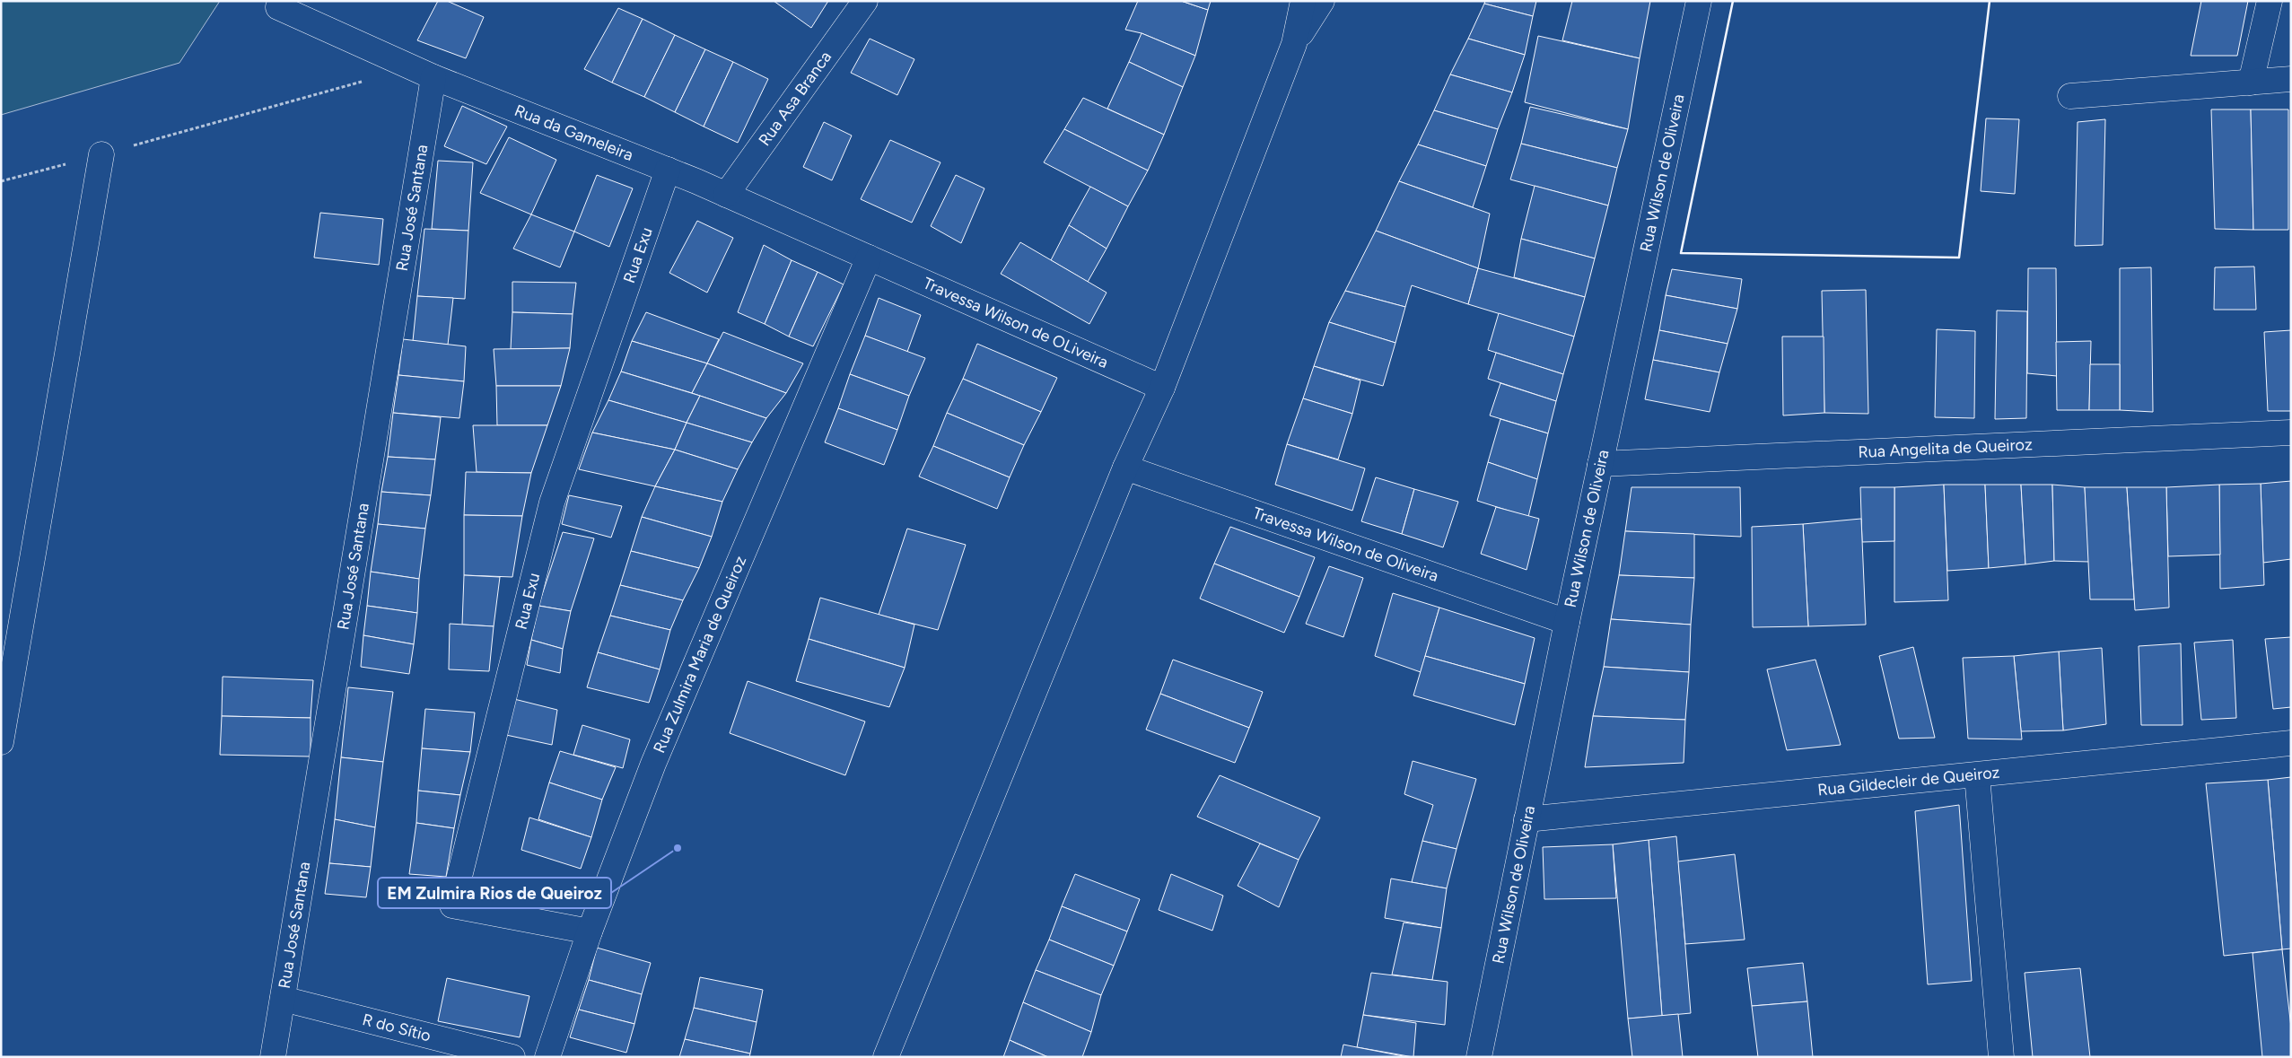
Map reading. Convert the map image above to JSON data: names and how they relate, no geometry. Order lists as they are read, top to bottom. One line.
{"streets":{"street":["Rua Asa Branca","Rua da Gameleira","Rua Wilson de Oliveira","Rua José Santana","Rua Exu","Travessa Wilson de OLiveira","Rua Angelita de Queiroz","Travessa Wilson de Oliveira","Rua Zulmira Maria de Queiroz","Rua Gildecleir de Queiroz","R do Sítio"]},"crossings":[["Rua Asa Branca","Rua da Gameleira"],["Rua da Gameleira","Rua José Santana"],["Rua da Gameleira","Rua Exu"],["Rua da Gameleira","Travessa Wilson de OLiveira"],["Rua da Gameleira","Rua Zulmira Maria de Queiroz"],["Rua Wilson de Oliveira","Rua Angelita de Queiroz"],["Rua Wilson de Oliveira","Travessa Wilson de Oliveira"],["Rua Wilson de Oliveira","Rua Gildecleir de Queiroz"],["Rua José Santana","R do Sítio"],["Rua Exu","Rua Zulmira Maria de Queiroz"],["Travessa Wilson de OLiveira","Rua Zulmira Maria de Queiroz"]],"places":["EM Zulmira Rios de Queiroz"]}
